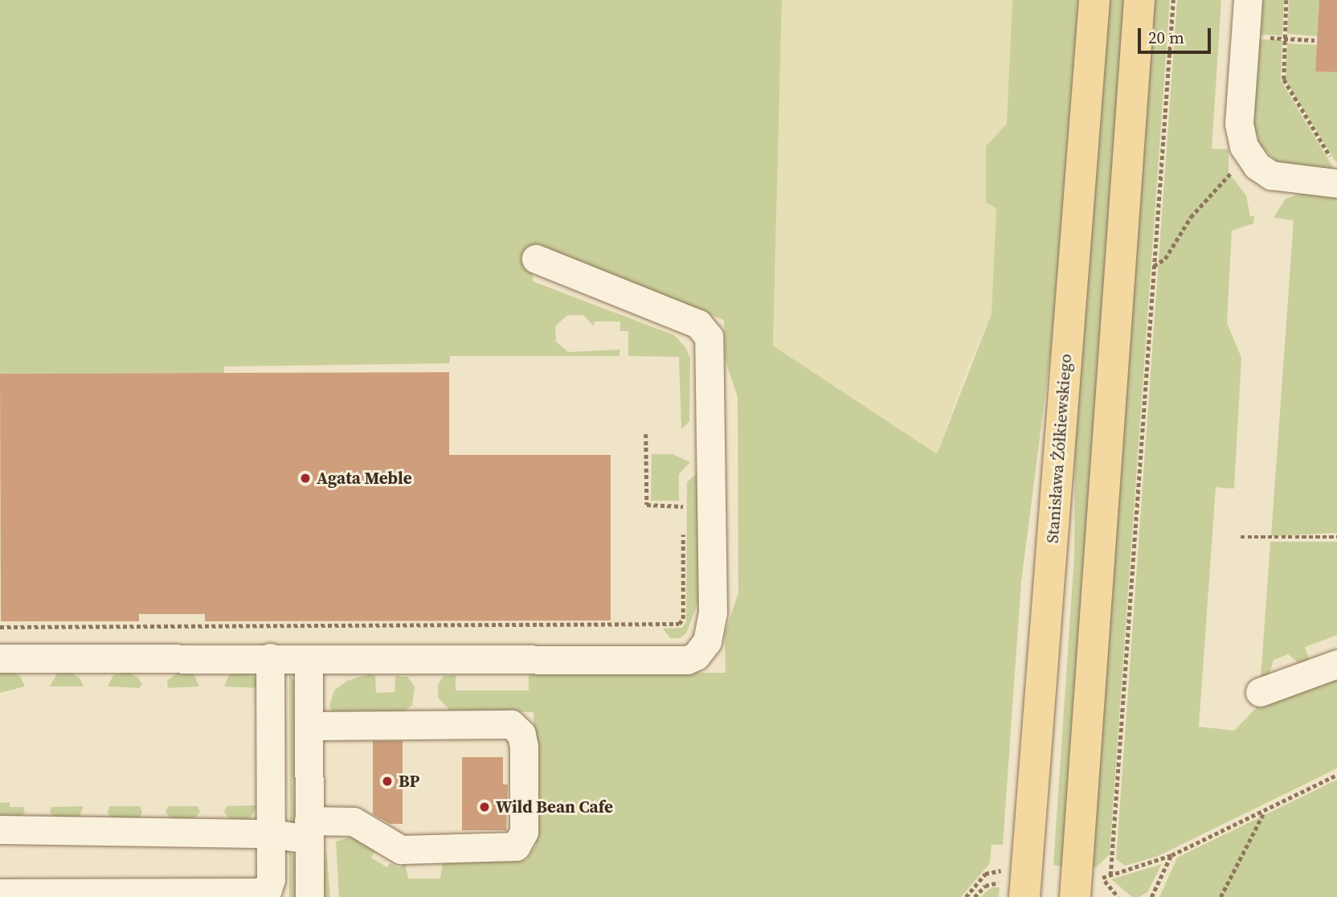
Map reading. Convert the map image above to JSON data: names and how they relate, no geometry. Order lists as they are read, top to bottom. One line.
{"streets":{"main road":["Stanisława Żółkiewskiego"]},"places":["Agata Meble","BP","Wild Bean Cafe"],"scale_bar":"20 m"}
